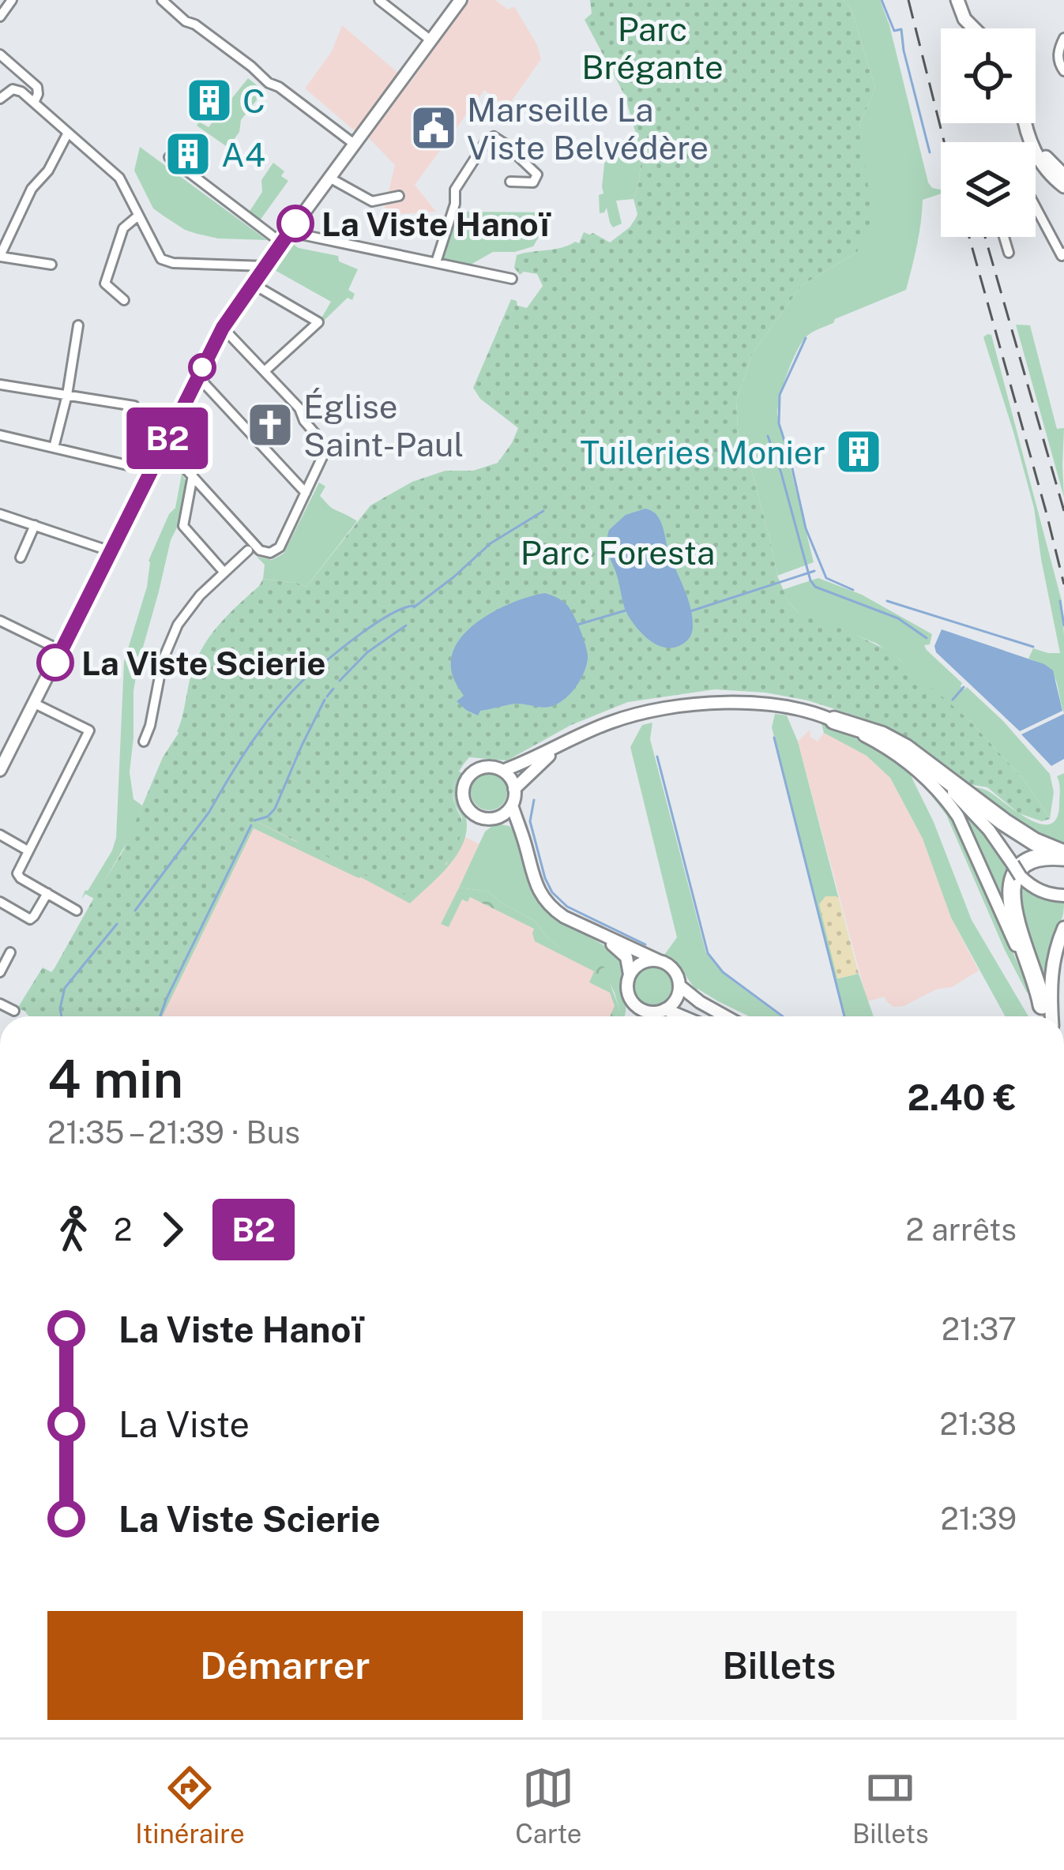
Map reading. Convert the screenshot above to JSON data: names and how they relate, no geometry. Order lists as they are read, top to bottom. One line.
{"parks":["Parc Brégante","Parc Foresta"],"places":{"building":["C","A4","Tuileries Monier"],"public building":["Marseille La Viste Belvédère"],"other":["La Viste Hanoï","La Viste Scierie"],"church":["Église Saint-Paul"]},"lines":["bus line B2"],"page":{"on_map":"B2","heading":["4 min","21:35 – 21:39 · Bus","2.40 €"],"legs":["2","B2","2 arrêts"],"list":[{"name":"La Viste Hanoï","value":"21:37"},{"name":"La Viste","value":"21:38"},{"name":"La Viste Scierie","value":"21:39"}],"buttons":["Démarrer","Billets"],"tabs":["Itinéraire","Carte","Billets"]}}
